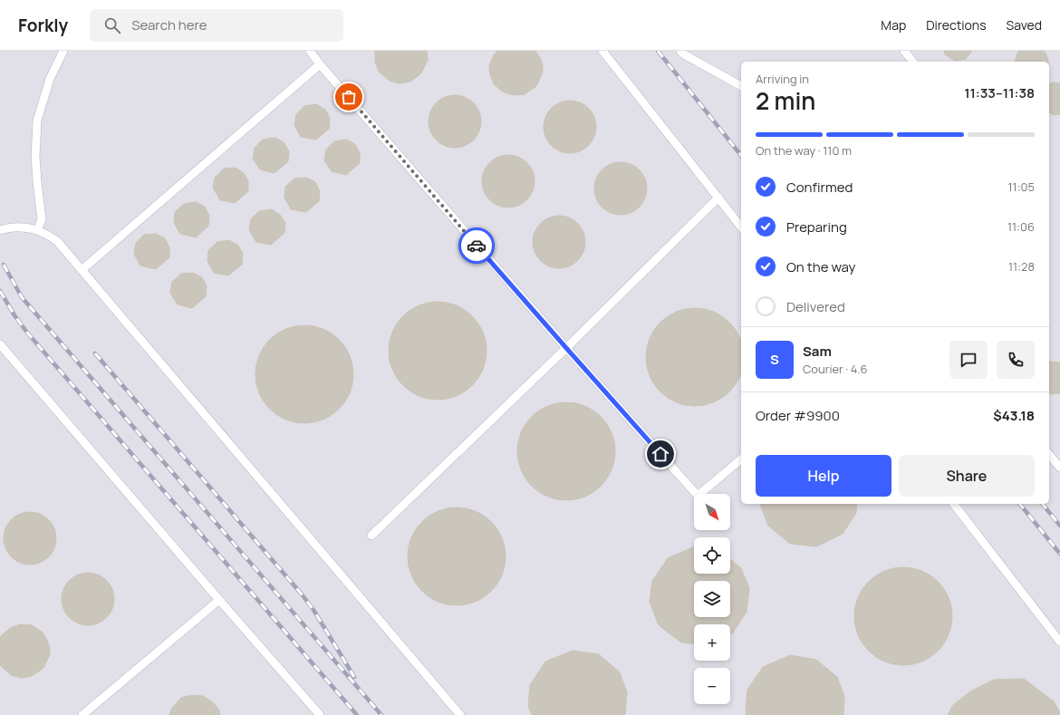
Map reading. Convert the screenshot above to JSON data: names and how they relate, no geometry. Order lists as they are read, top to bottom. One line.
{"north":"bottom right","page":{"header":"Forkly","search":"Search here","nav":["Map","Directions","Saved"],"heading":["2 min","Arriving in","11:33–11:38"],"panel":["Sam","Courier · 4.6","Order #9900","$43.18"],"bar":"On the way · 110 m","list":[["Confirmed","11:05"],["Preparing","11:06"],["On the way","11:28"],"Delivered"],"round":"S","buttons":["Help","Share"],"map_buttons":["+","−"]}}
